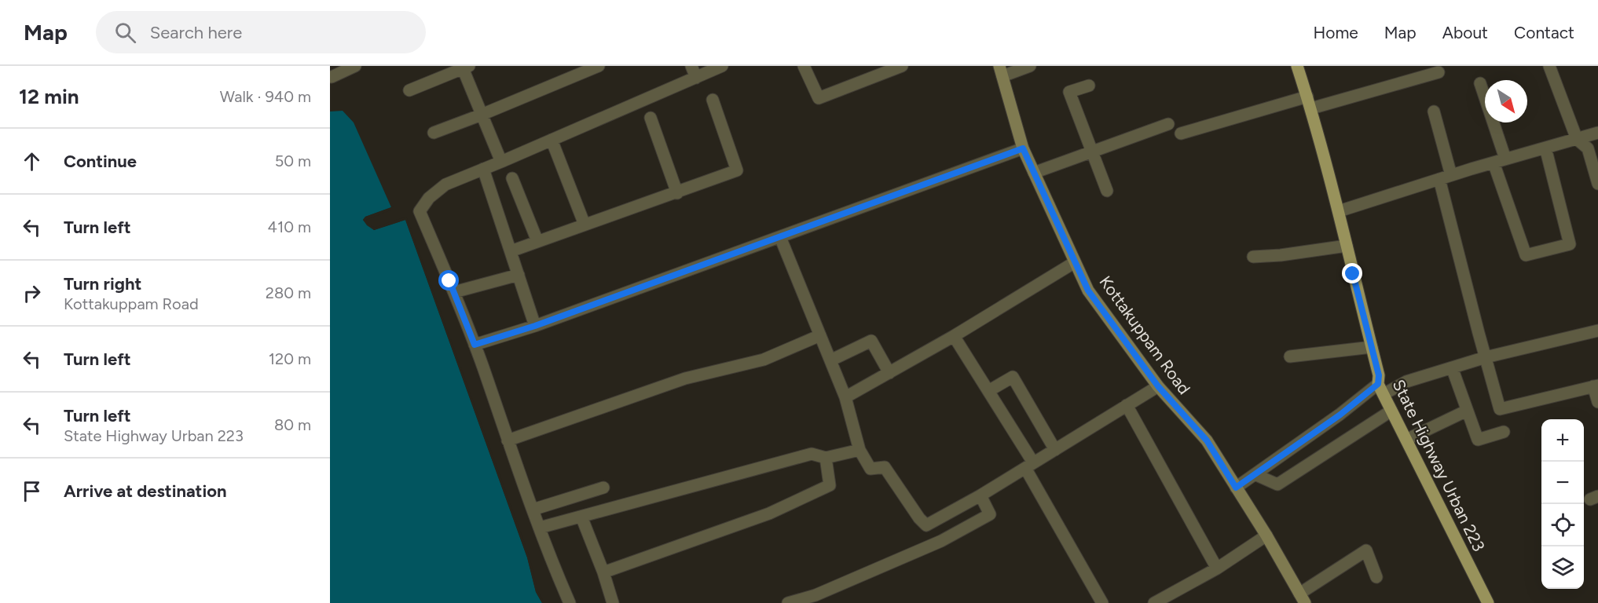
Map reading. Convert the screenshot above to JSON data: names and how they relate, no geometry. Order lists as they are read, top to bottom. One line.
{"streets":{"main road":["State Highway Urban 223"],"street":["Kottakuppam Road"]},"north":"bottom right","page":{"header":"Map","search":"Search here","nav":["Home","Map","About","Contact"],"heading":["12 min","Walk · 940 m"],"list":[["Continue","50 m"],["Turn left","410 m"],["Turn right","Kottakuppam Road","280 m"],["Turn left","120 m"],["Turn left","State Highway Urban 223","80 m"],"Arrive at destination"],"map_buttons":["+","−"]}}
